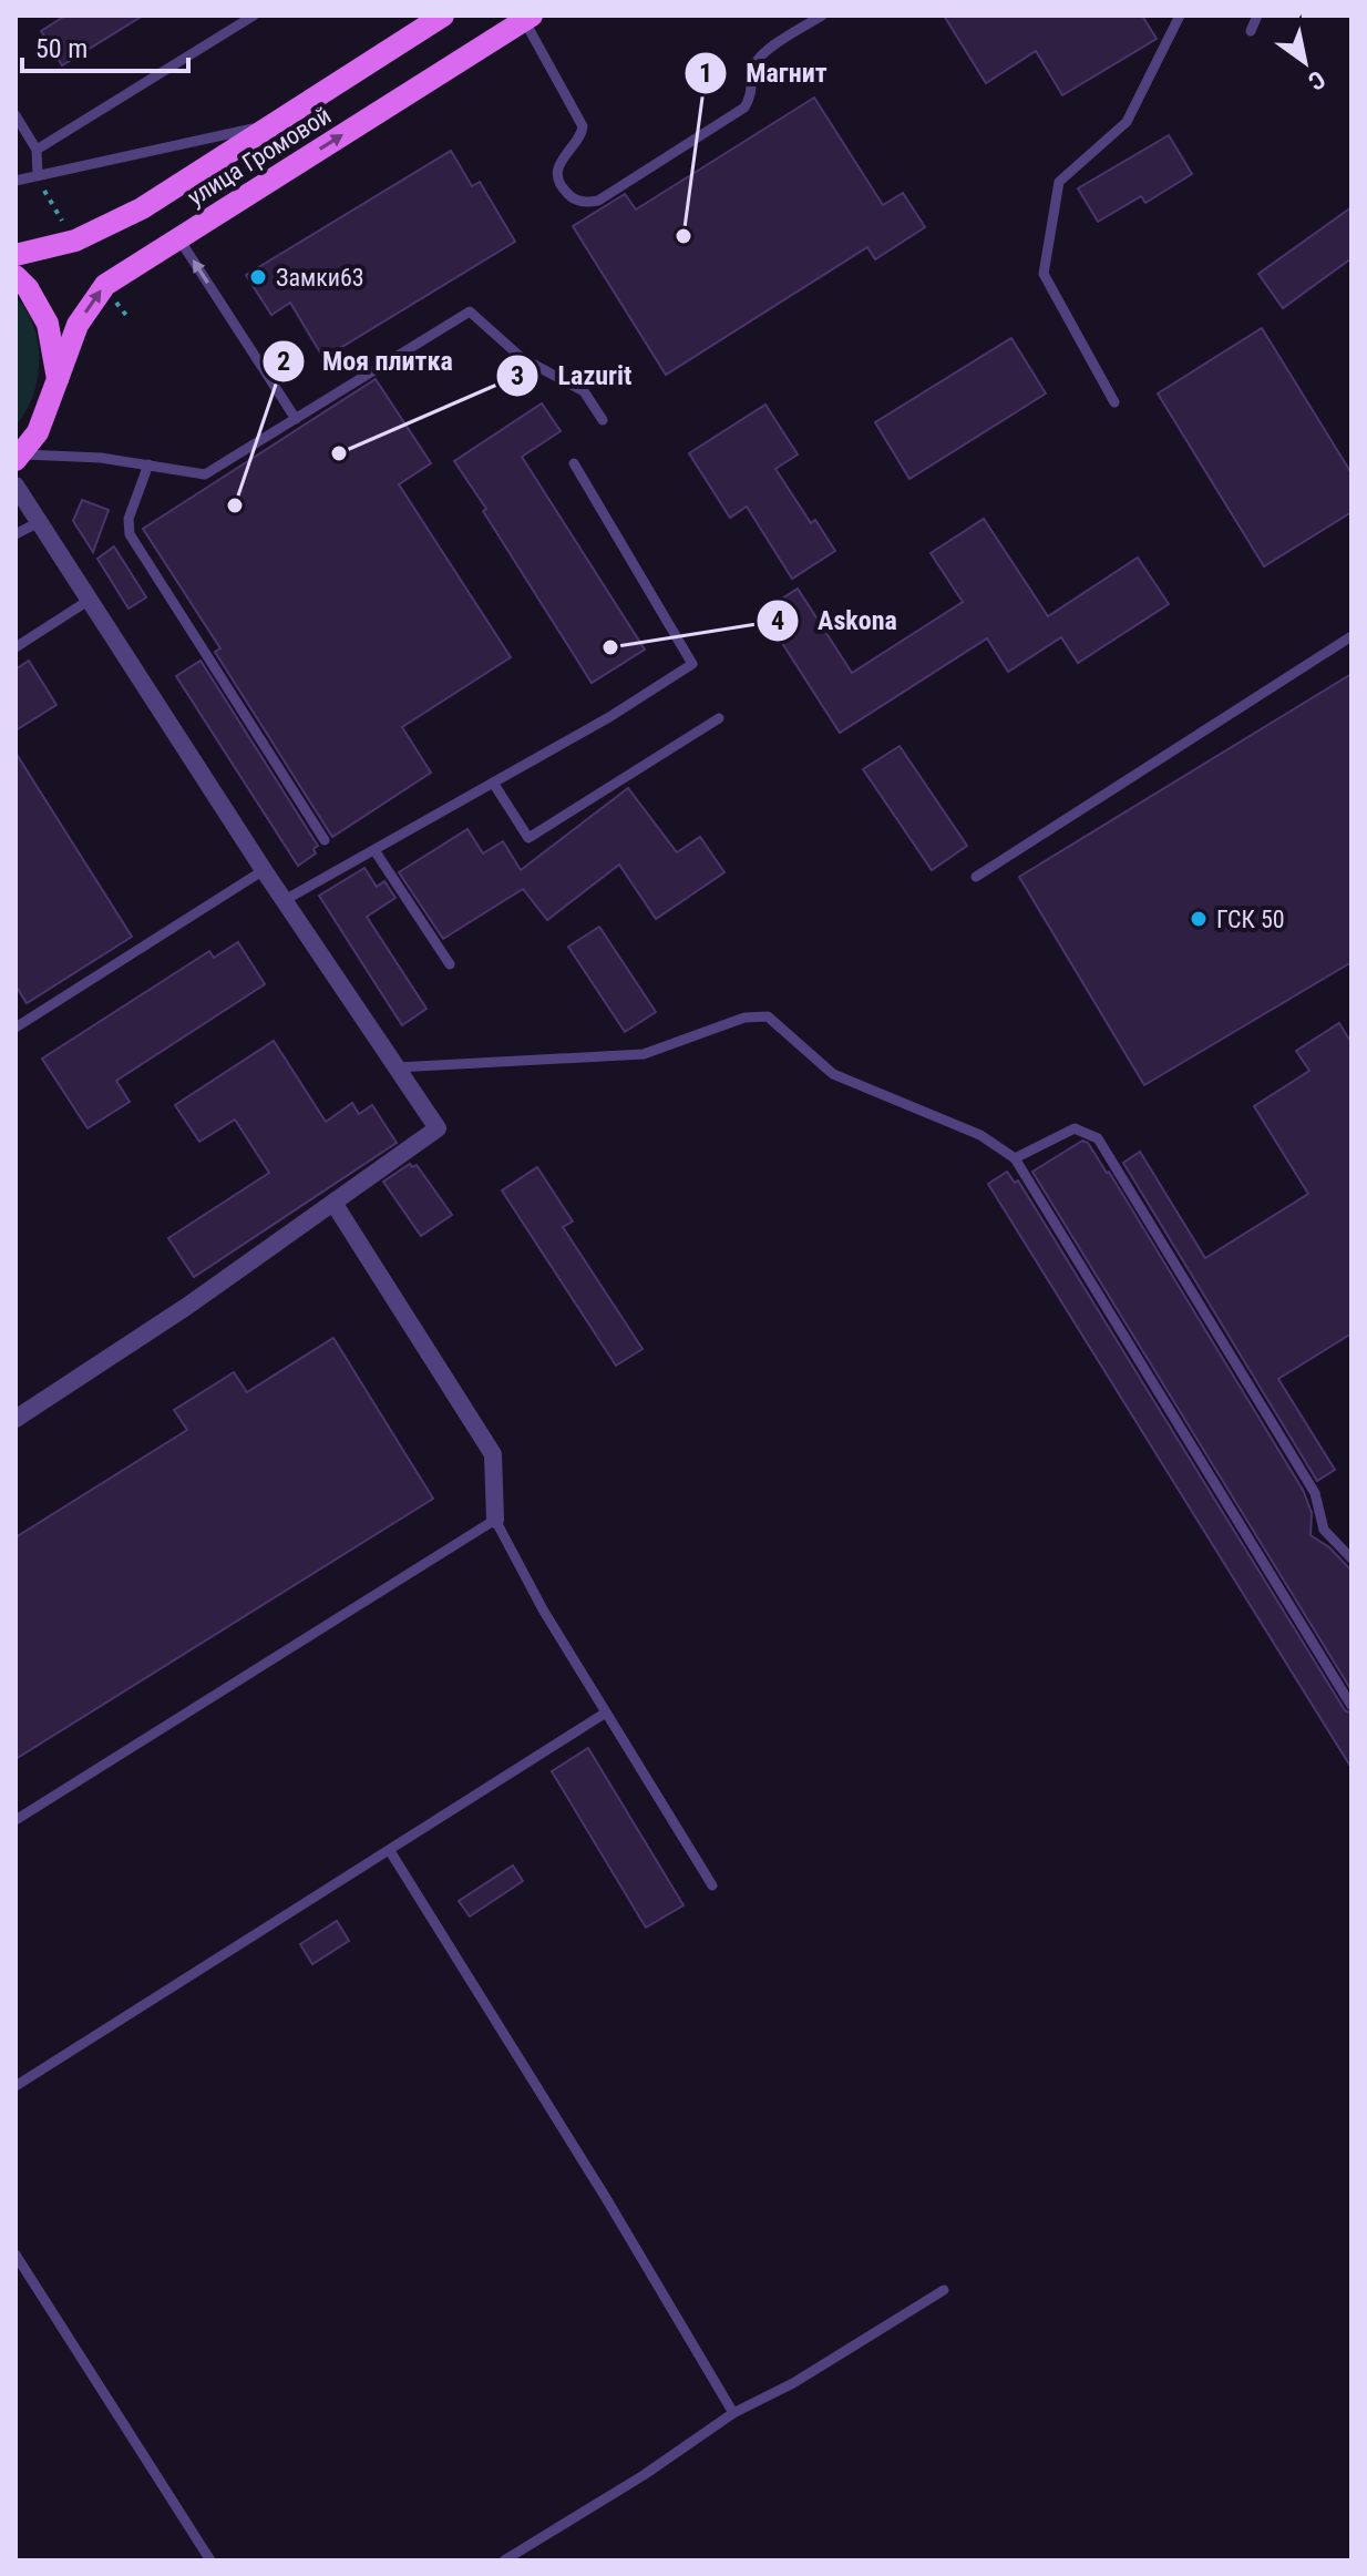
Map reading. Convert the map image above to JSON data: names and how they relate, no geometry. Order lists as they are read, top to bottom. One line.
{"streets":{"main road":["улица Громовой"]},"places":["Магнит","Замки63","Lazurit","Моя плитка","Askona","ГСК 50"],"scale_bar":"50 m","north":"bottom right"}
